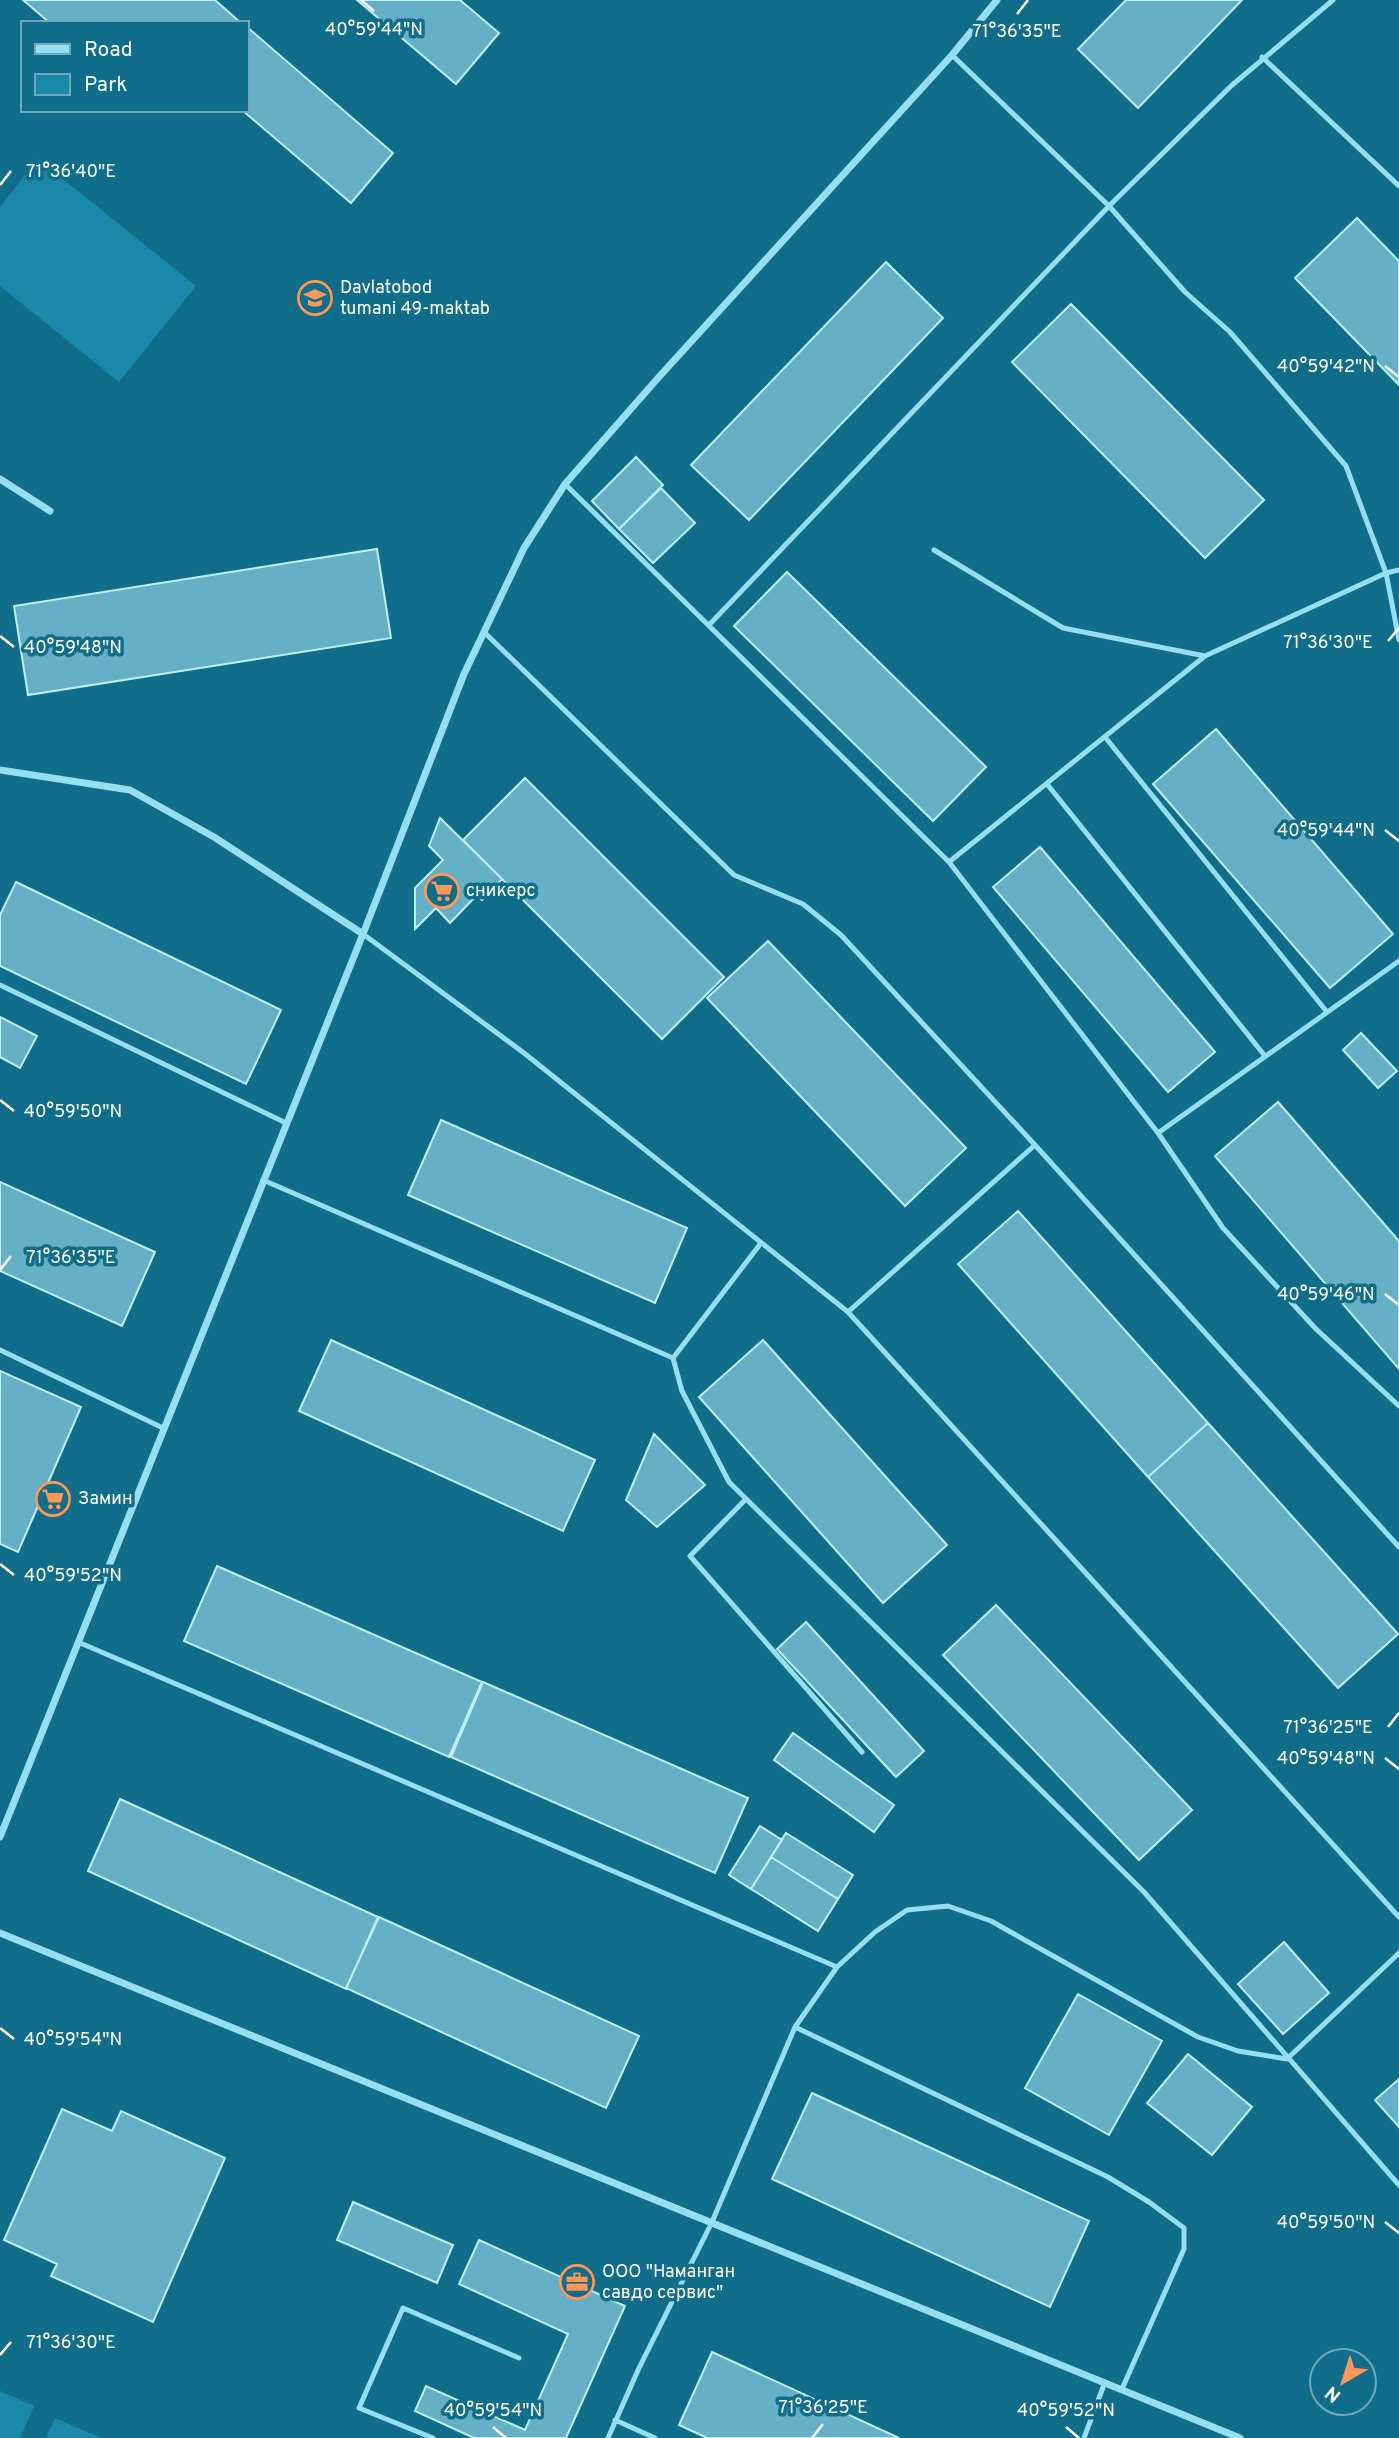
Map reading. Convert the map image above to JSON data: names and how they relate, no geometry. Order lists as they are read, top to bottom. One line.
{"places":{"school or university":["Davlatobod tumani 49-maktab"],"supermarket":["сникерс","Замин"],"office":["ООО \"Наманган савдо сервис\""]},"legend":["Road","Park"],"north":"bottom left","coordinates":["40°59'44\"N","71°36'35\"E","71°36'40\"E","40°59'42\"N","71°36'30\"E","40°59'48\"N","40°59'50\"N","40°59'46\"N","40°59'52\"N","71°36'25\"E","40°59'54\"N"]}
